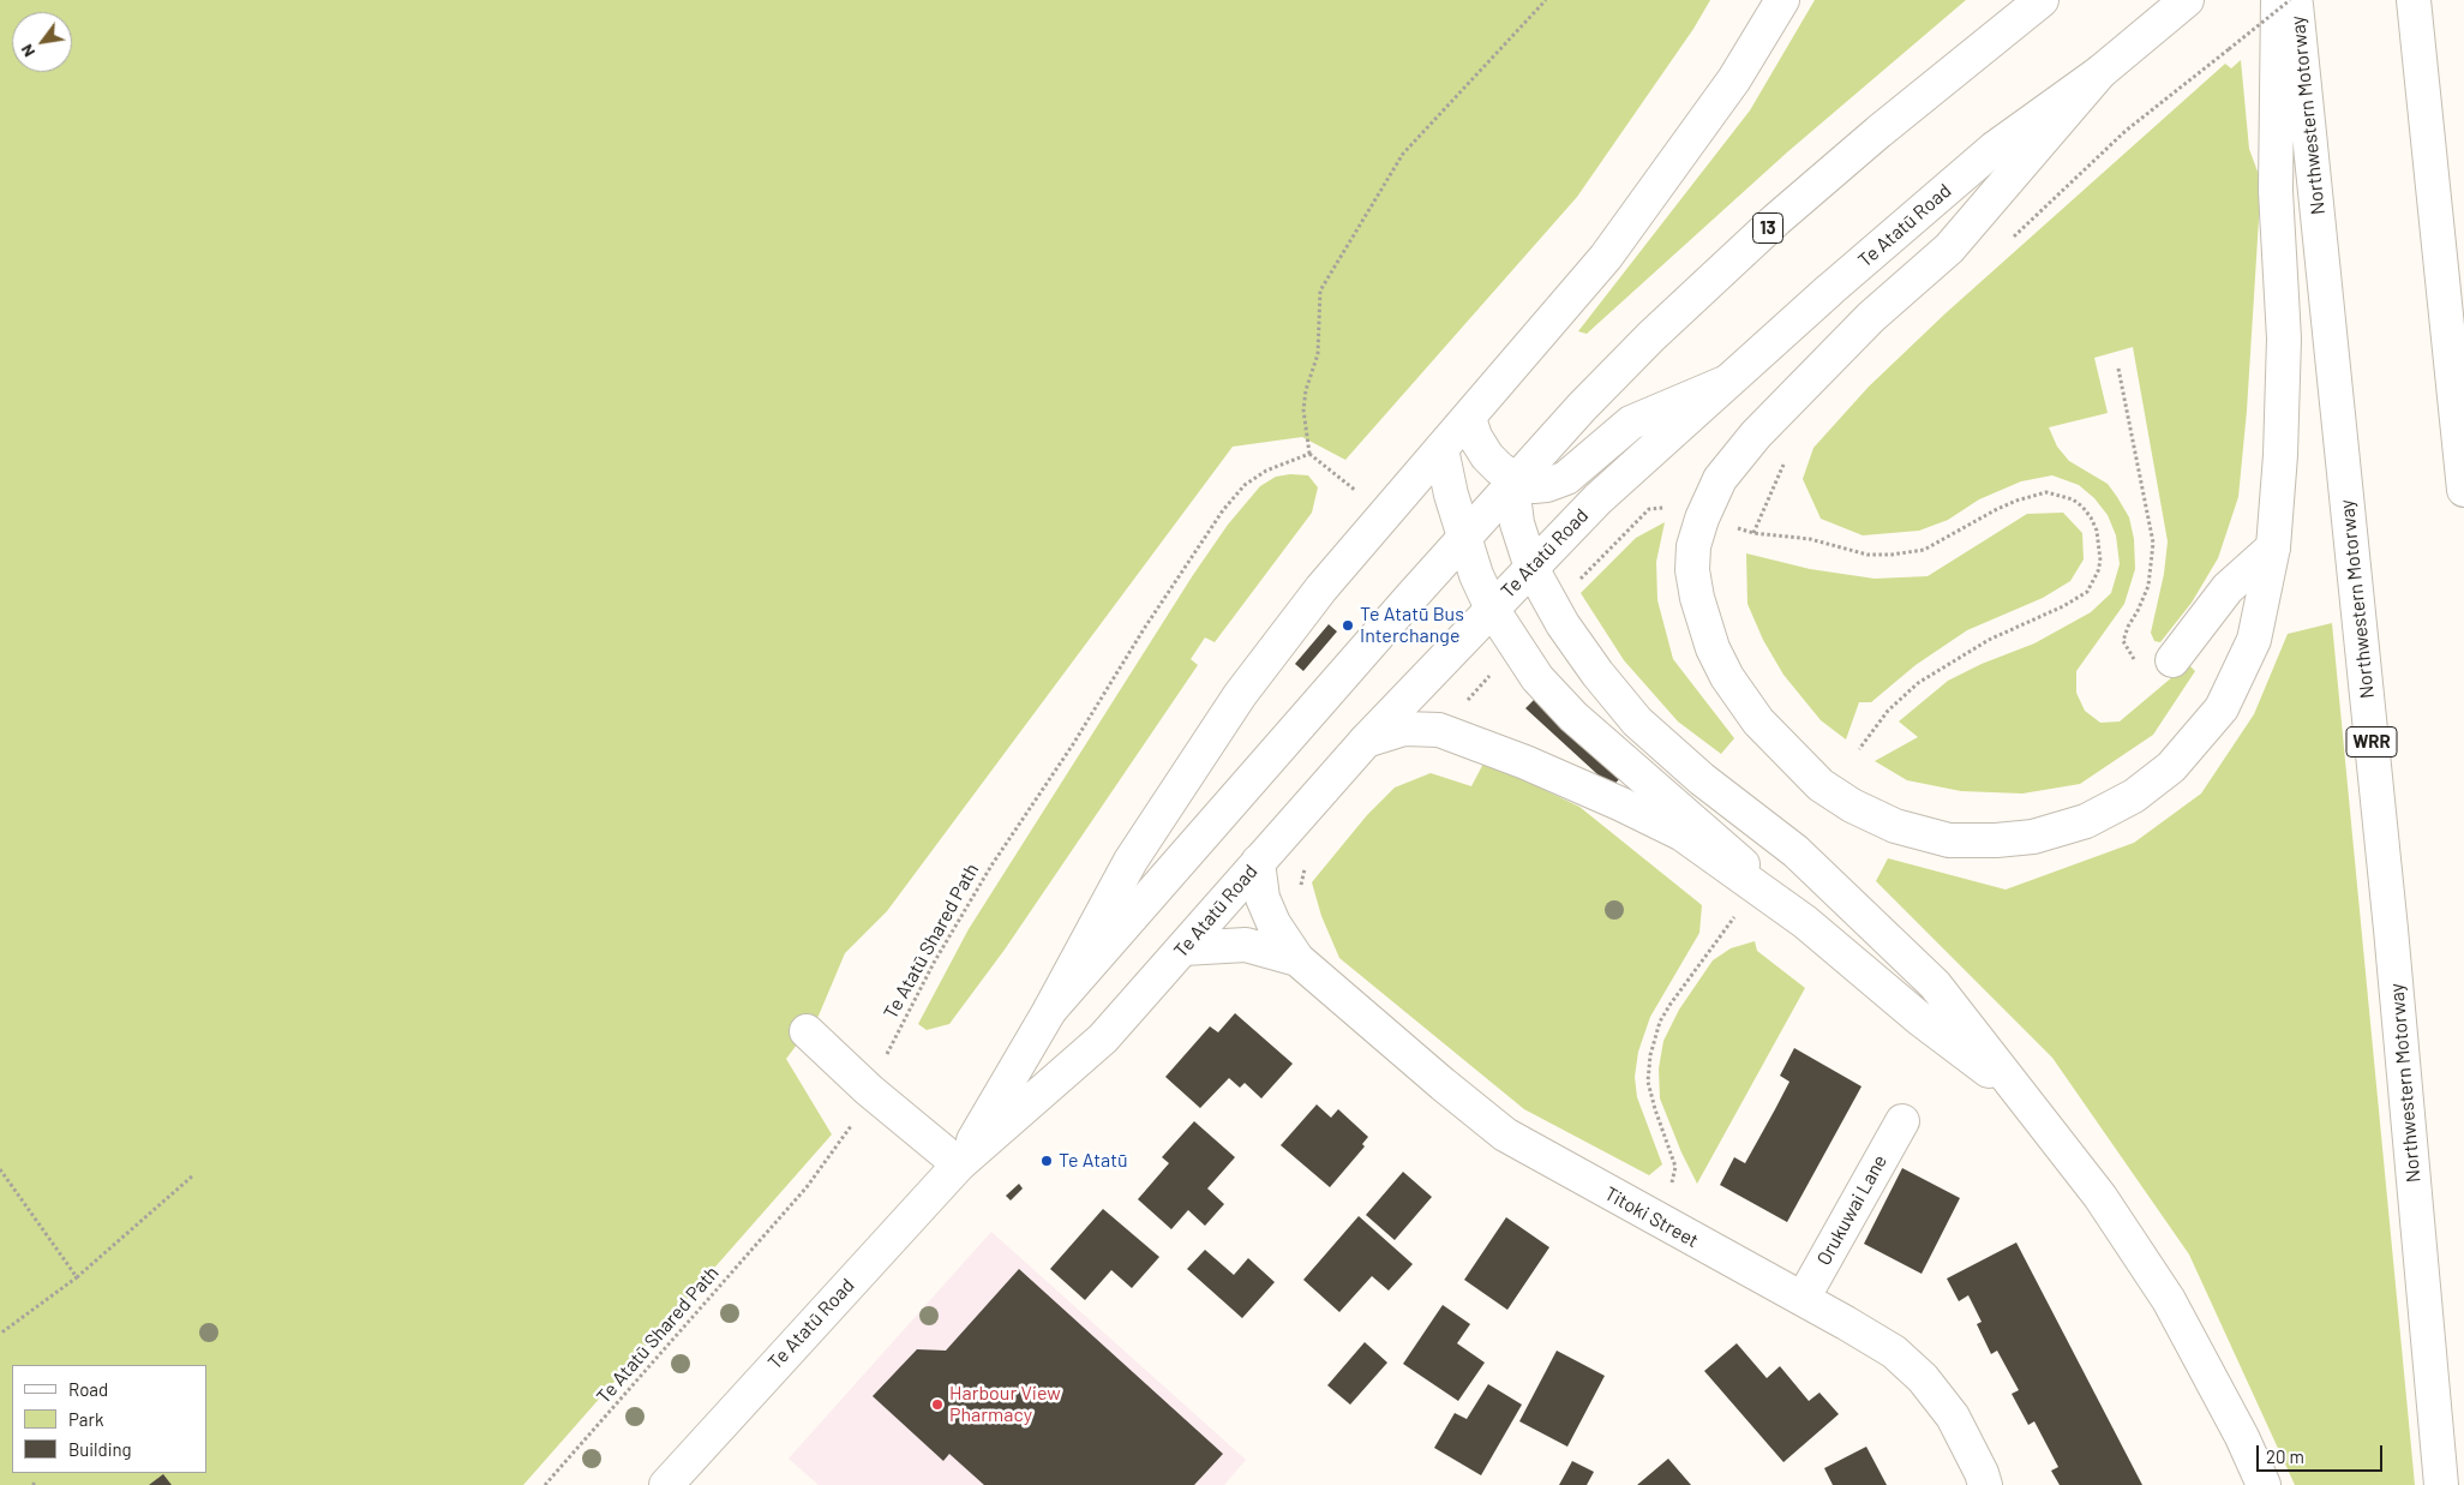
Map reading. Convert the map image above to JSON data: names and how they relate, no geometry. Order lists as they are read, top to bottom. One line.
{"streets":{"main road":["Northwestern Motorway","Te Atatū Road","13","WRR","Orukuwai Lane","Titoki Street"],"path":["Te Atatū Shared Path"]},"crossings":[["Te Atatū Road","Titoki Street"],["Orukuwai Lane","Titoki Street"]],"places":["Te Atatū Bus Interchange","Te Atatū","Harbour View Pharmacy"],"legend":["Road","Park","Building"],"scale_bar":"20 m","north":"bottom left"}
